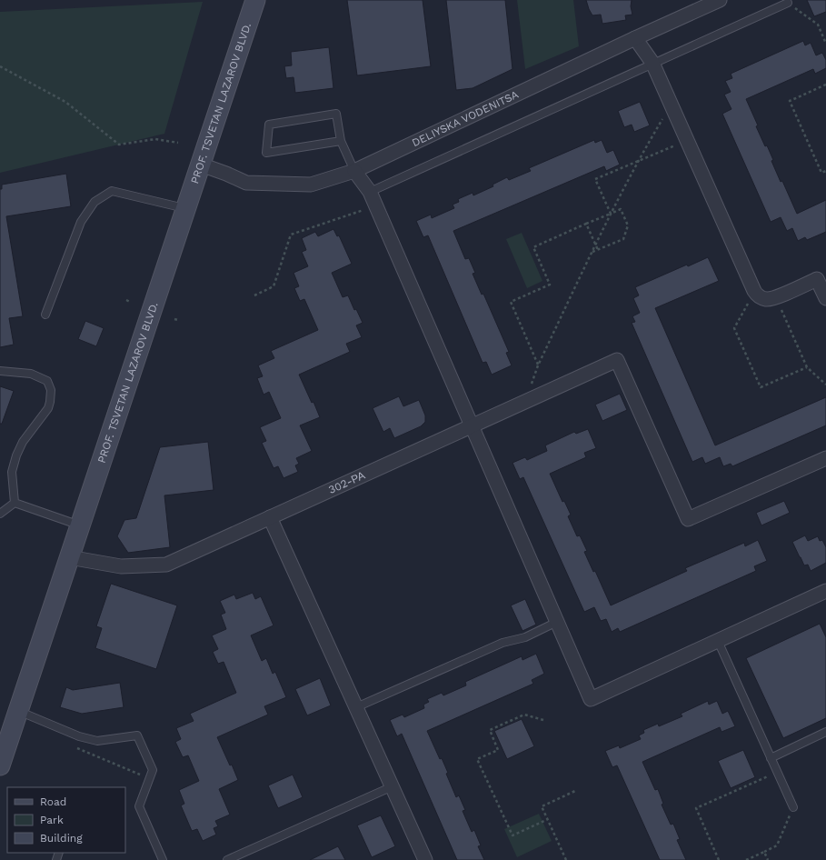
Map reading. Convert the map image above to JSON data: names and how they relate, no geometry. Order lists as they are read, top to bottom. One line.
{"streets":{"main road":["PROF. TSVETAN LAZAROV BLVD."],"street":["DELIYSKA VODENITSA","302-РА"]},"crossings":[["PROF. TSVETAN LAZAROV BLVD.","DELIYSKA VODENITSA"],["PROF. TSVETAN LAZAROV BLVD.","302-РА"]],"legend":["Road","Park","Building"]}
